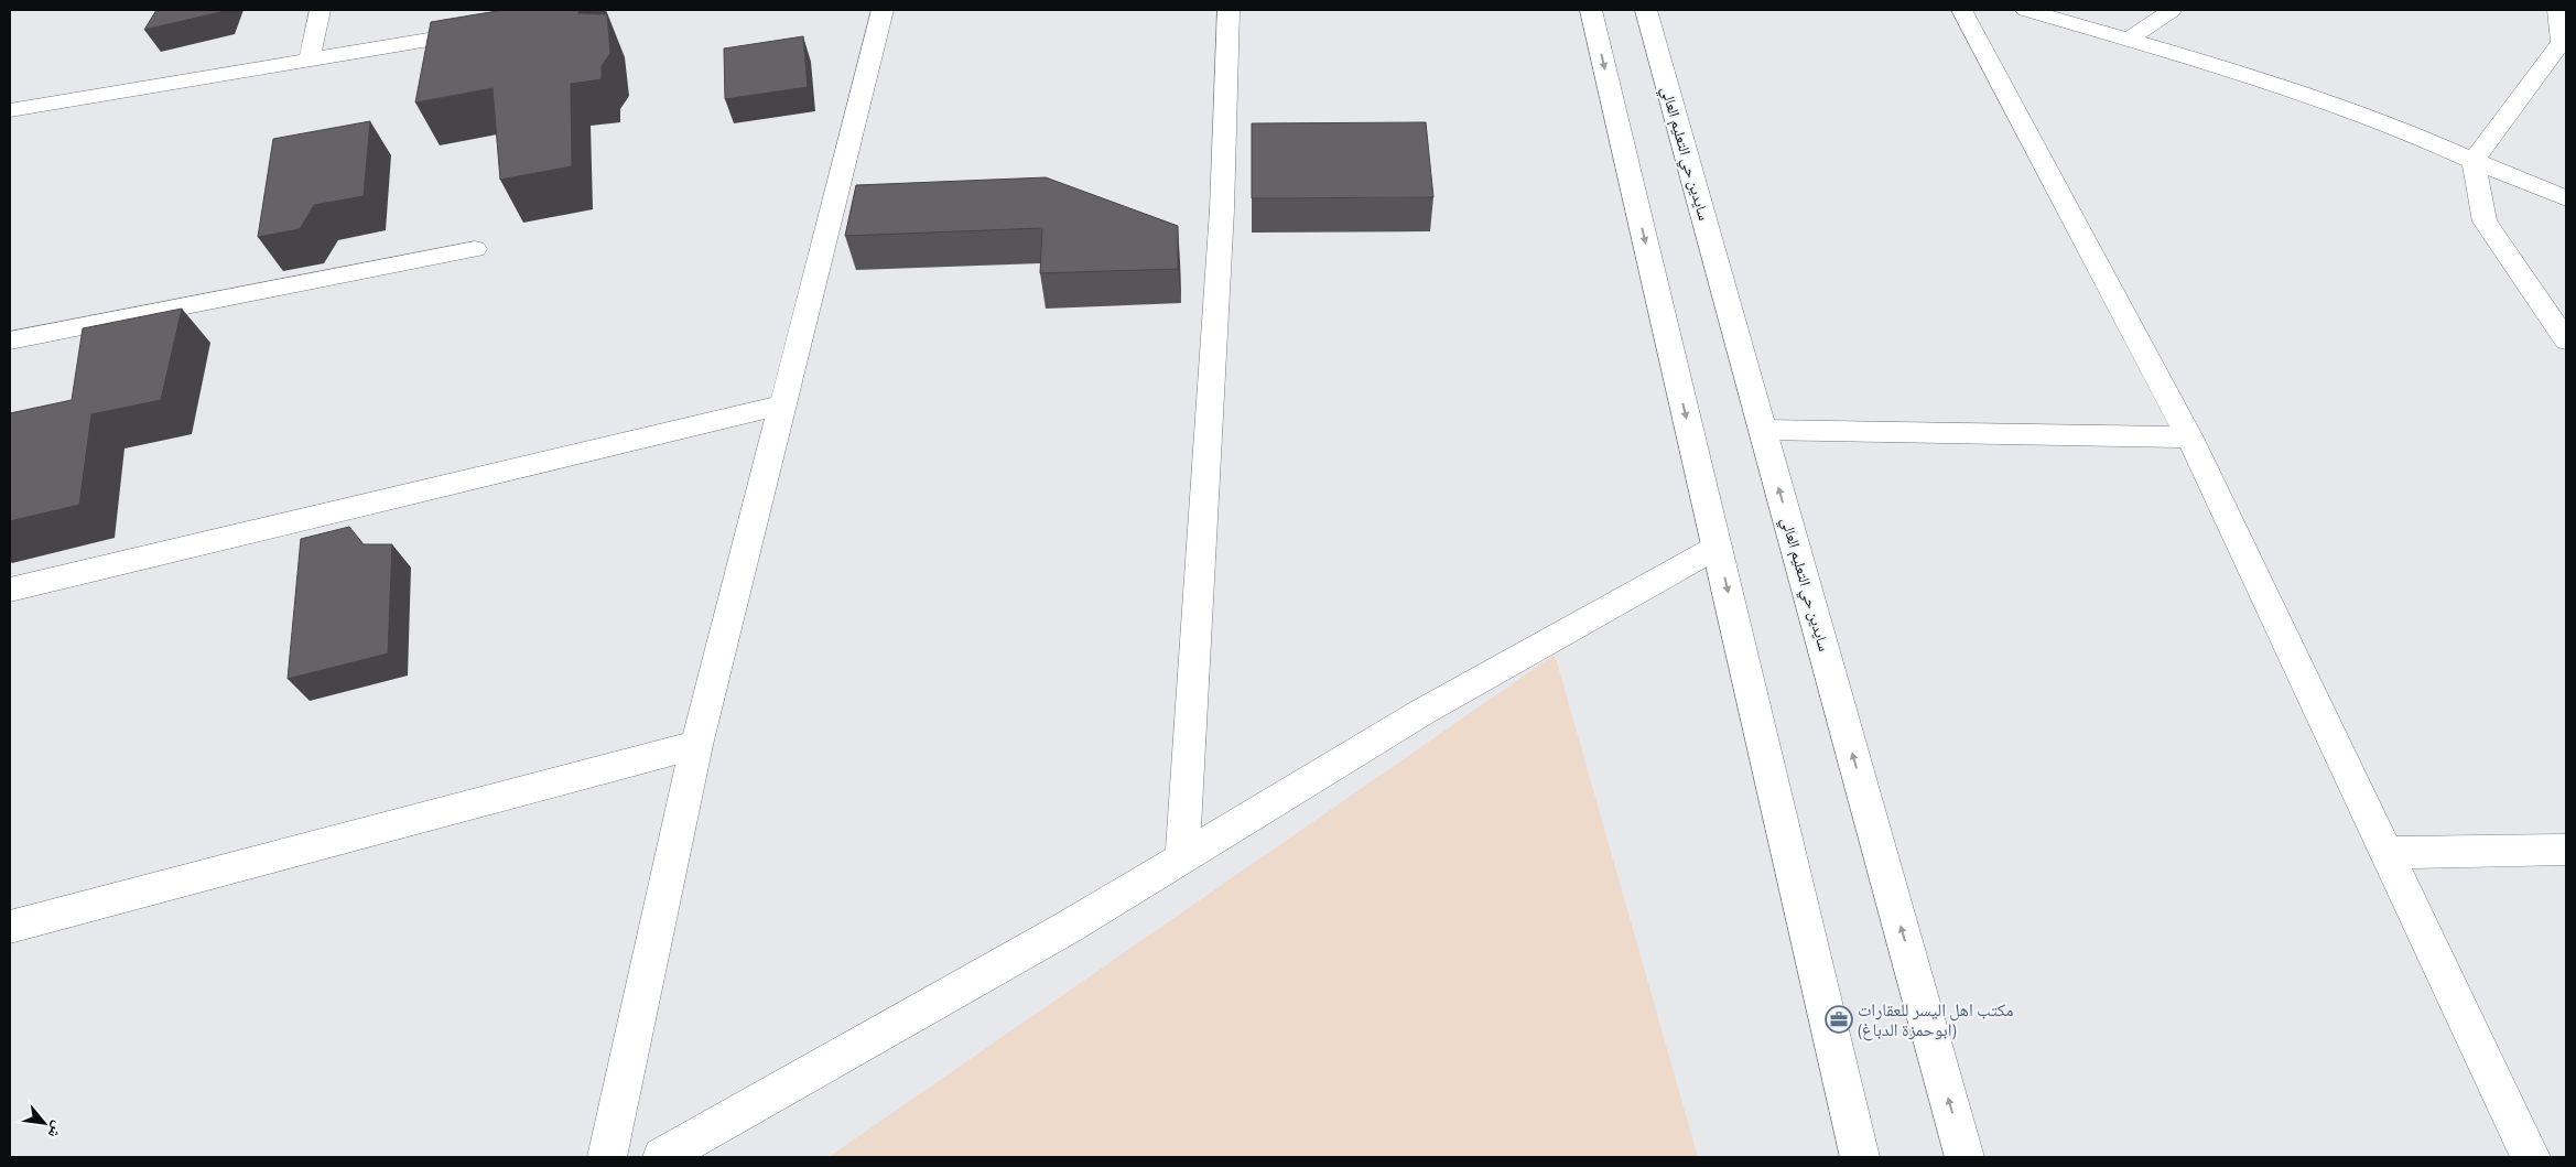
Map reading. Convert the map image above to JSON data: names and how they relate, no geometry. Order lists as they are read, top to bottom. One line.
{"streets":{"street":["سايدين حي التعليم العالي"]},"places":{"office":["مكتب اهل اليسر للعقارات (ابوحمزة الدباغ)"]},"north":"bottom right"}
